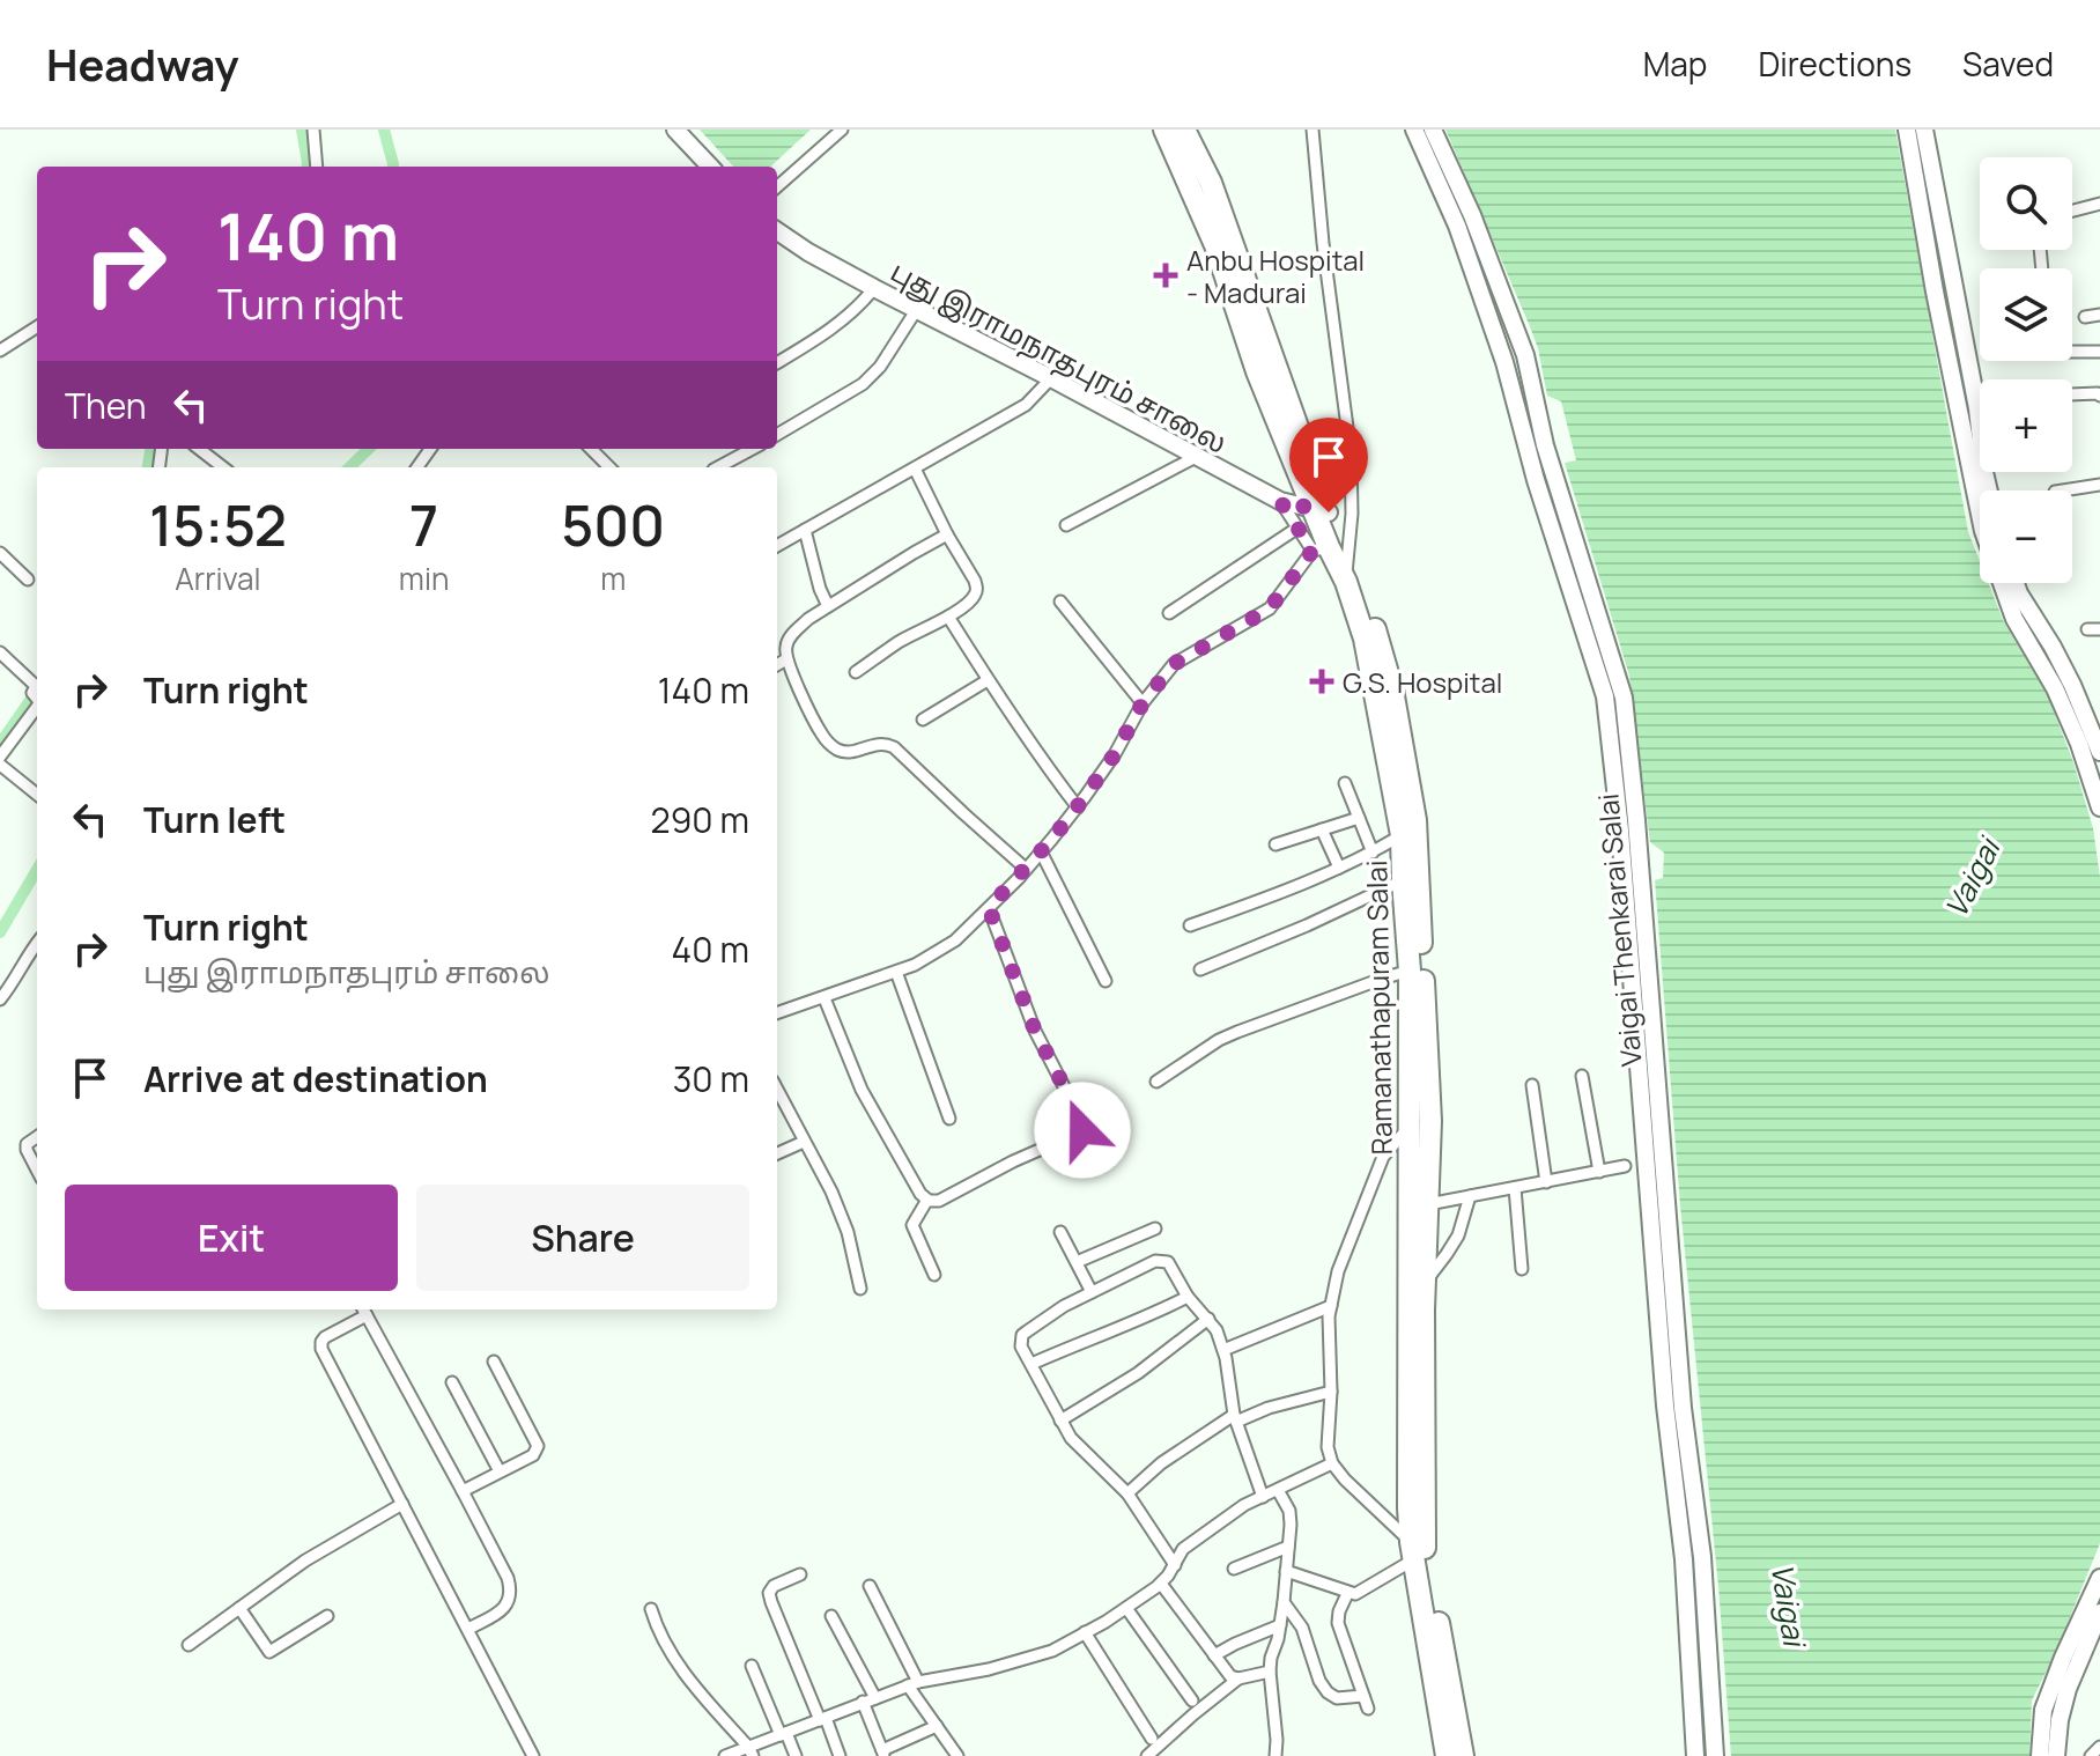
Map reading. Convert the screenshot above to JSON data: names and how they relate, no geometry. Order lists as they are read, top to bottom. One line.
{"streets":{"highway":["Ramanathapuram Salai"],"main road":["புது இராமநாதபுரம் சாலை","Vaigai Thenkarai Salai"]},"crossings":[["புது இராமநாதபுரம் சாலை","Ramanathapuram Salai"]],"water":["Vaigai"],"places":{"health":["Anbu Hospital - Madurai","G.S. Hospital"]},"page":{"header":"Headway","nav":["Map","Directions","Saved"],"map_buttons":["+","−"],"turn":["140 m","Turn right"],"then":"Then","eta":["15:52","Arrival","7","min","500","m"],"list":[{"name":"Turn right","value":"140 m"},{"name":"Turn left","value":"290 m"},{"name":"Turn right","note":"புது இராமநாதபுரம் சாலை","value":"40 m"},{"name":"Arrive at destination","value":"30 m"}],"buttons":["Exit","Share"]}}
